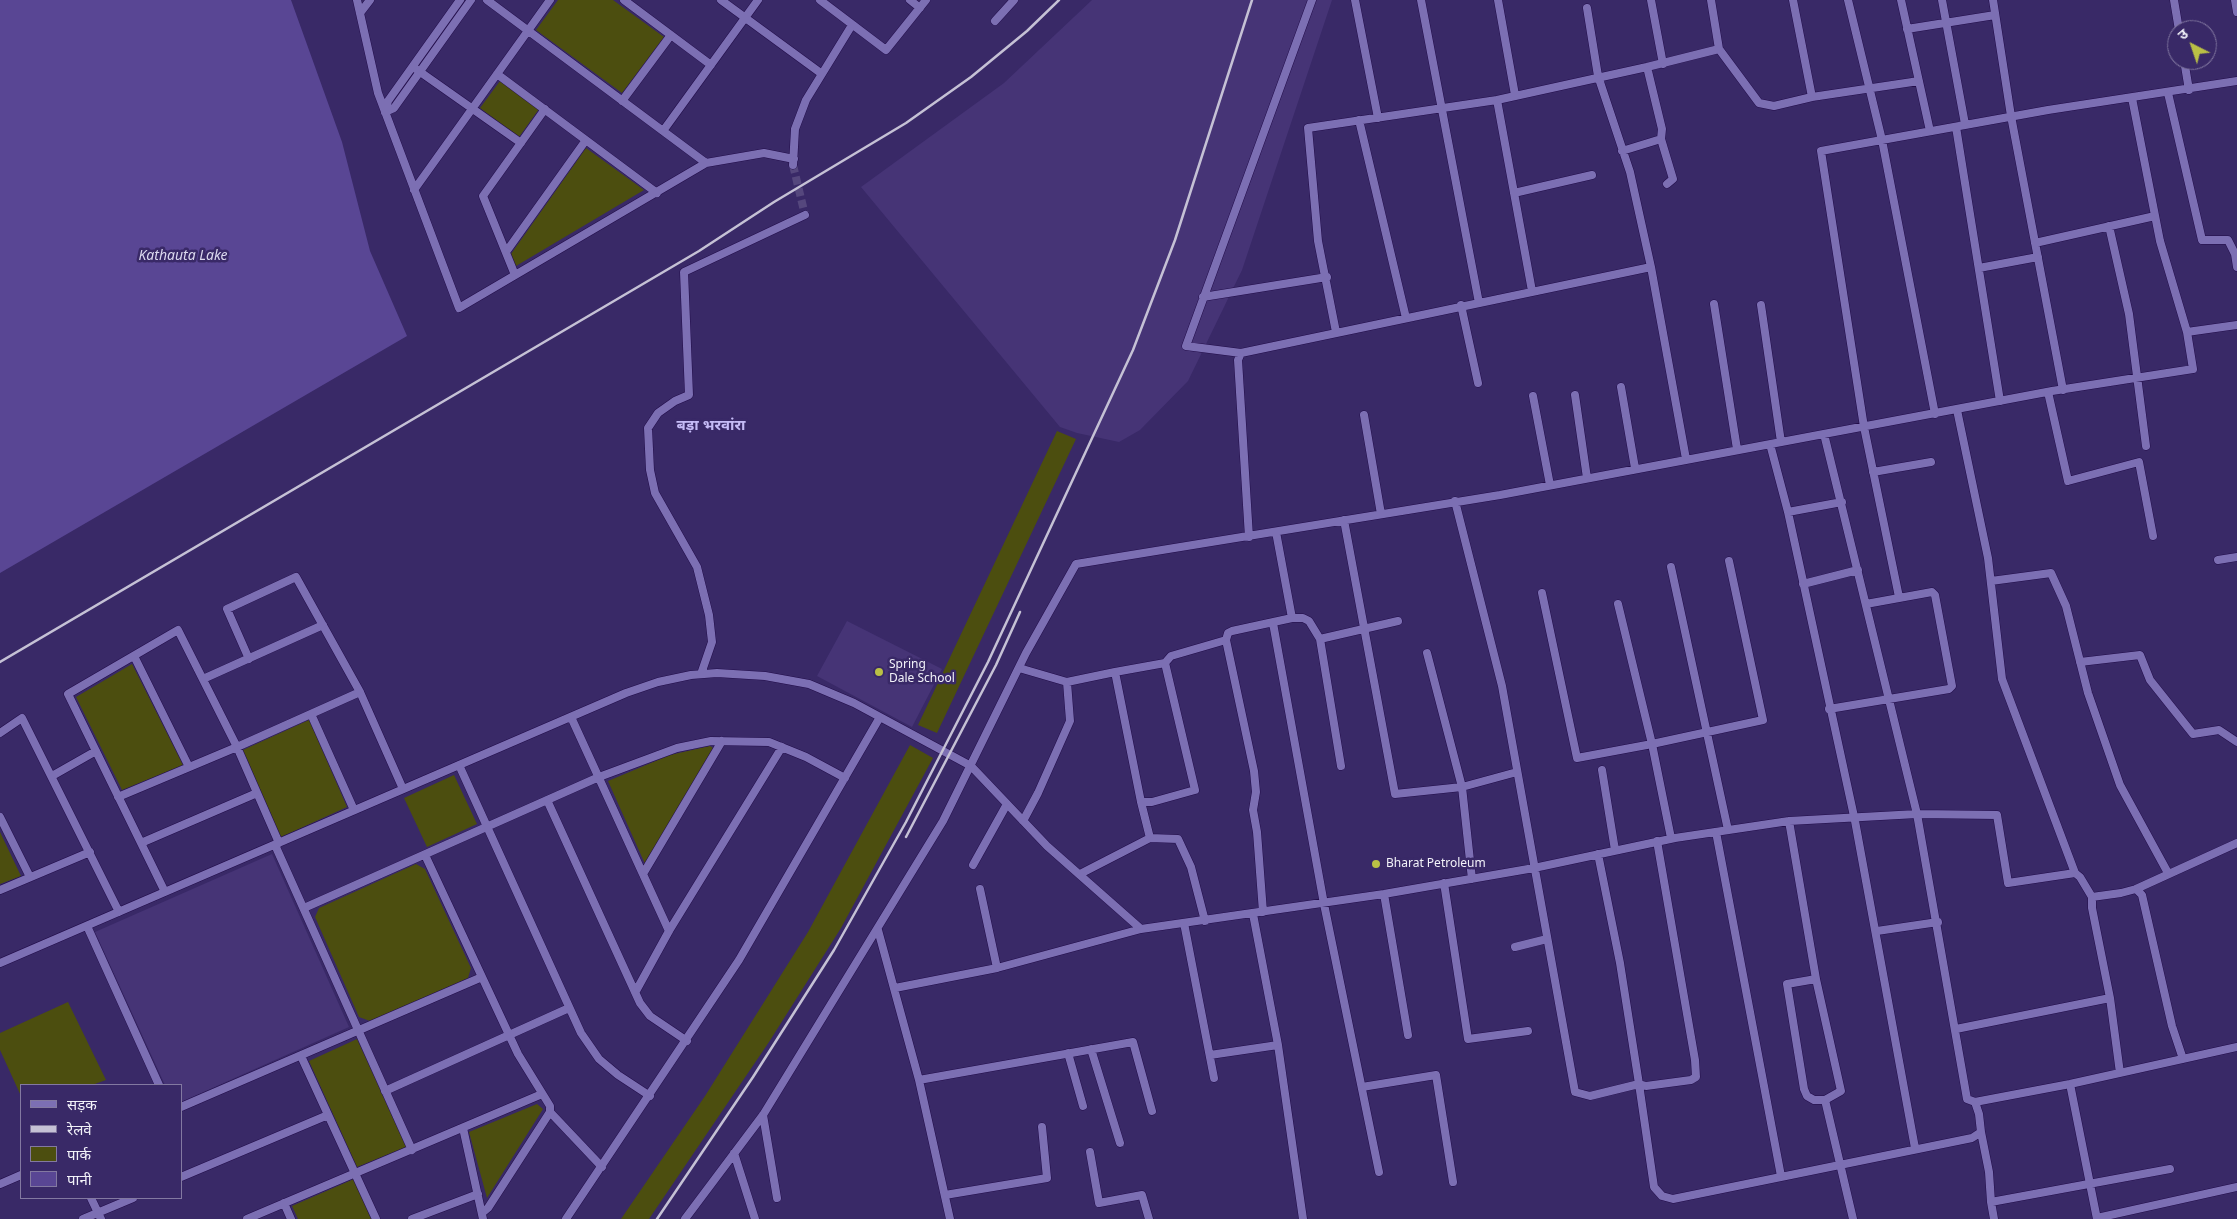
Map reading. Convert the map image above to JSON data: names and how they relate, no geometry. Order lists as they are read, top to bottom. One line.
{"districts":["बड़ा भरवांरा"],"water":["Kathauta Lake"],"places":["Spring Dale School","Bharat Petroleum"],"legend":["सड़क","रेलवे","पार्क","पानी"],"north":"top left"}
